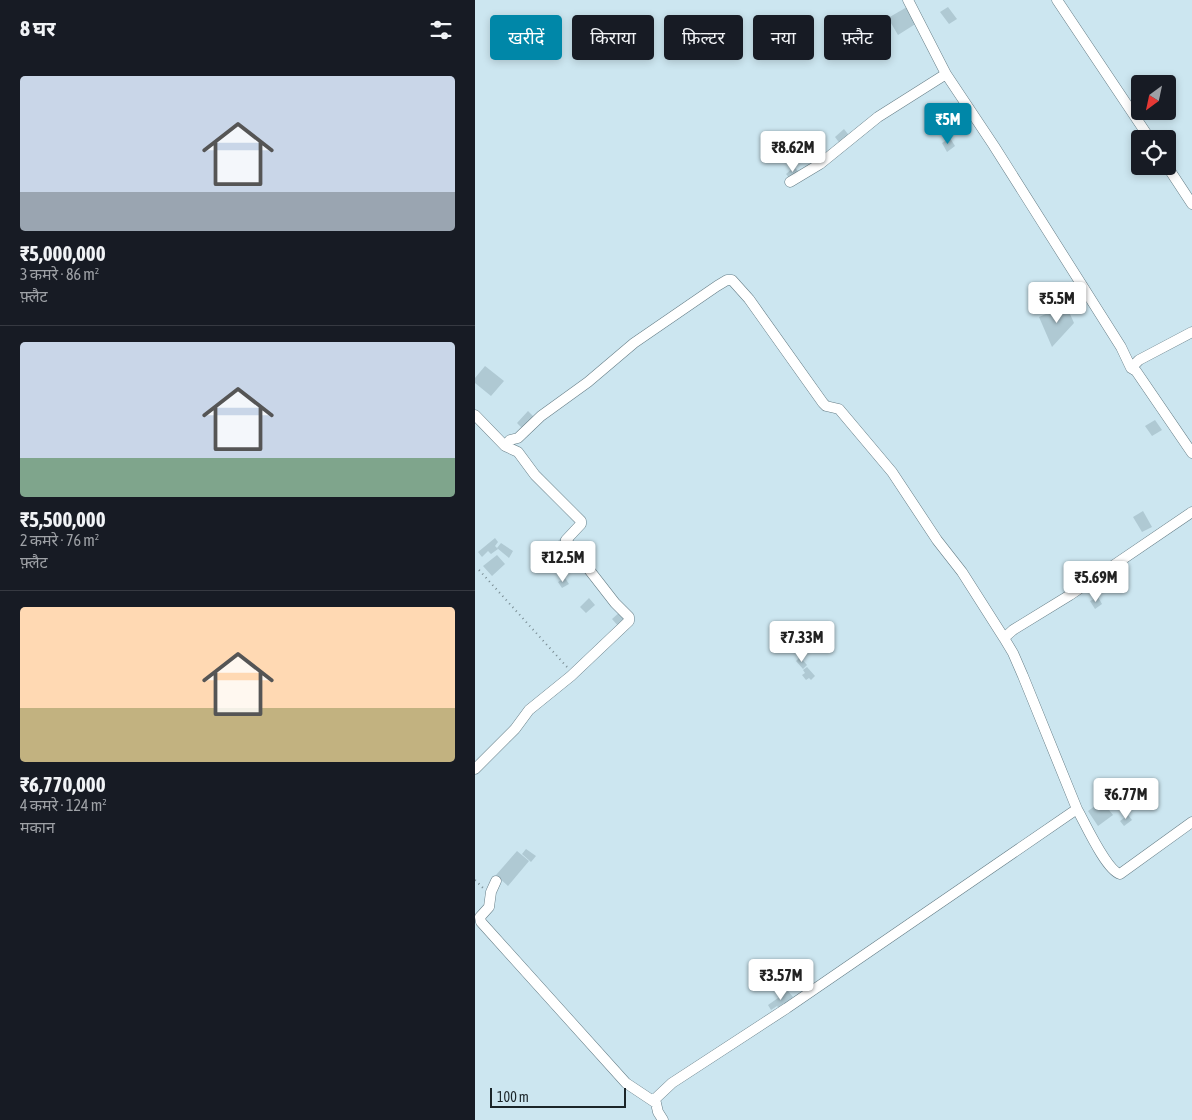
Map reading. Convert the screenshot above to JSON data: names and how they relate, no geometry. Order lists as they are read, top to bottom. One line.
{"scale_bar":"100 m","north":"bottom left","page":{"heading":"8 घर","chip":["खरीदें","किराया","फ़िल्टर","नया","फ़्लैट"],"list":[{"name":"₹5,000,000","note":"3 कमरे · 86 m² · फ़्लैट"},{"name":"₹5,500,000","note":"2 कमरे · 76 m² · फ़्लैट"},{"name":"₹6,770,000","note":"4 कमरे · 124 m² · मकान"}],"price":["₹5M","₹8.62M","₹5.5M","₹12.5M","₹5.69M","₹7.33M","₹6.77M","₹3.57M"],"scale":"100 m"}}
